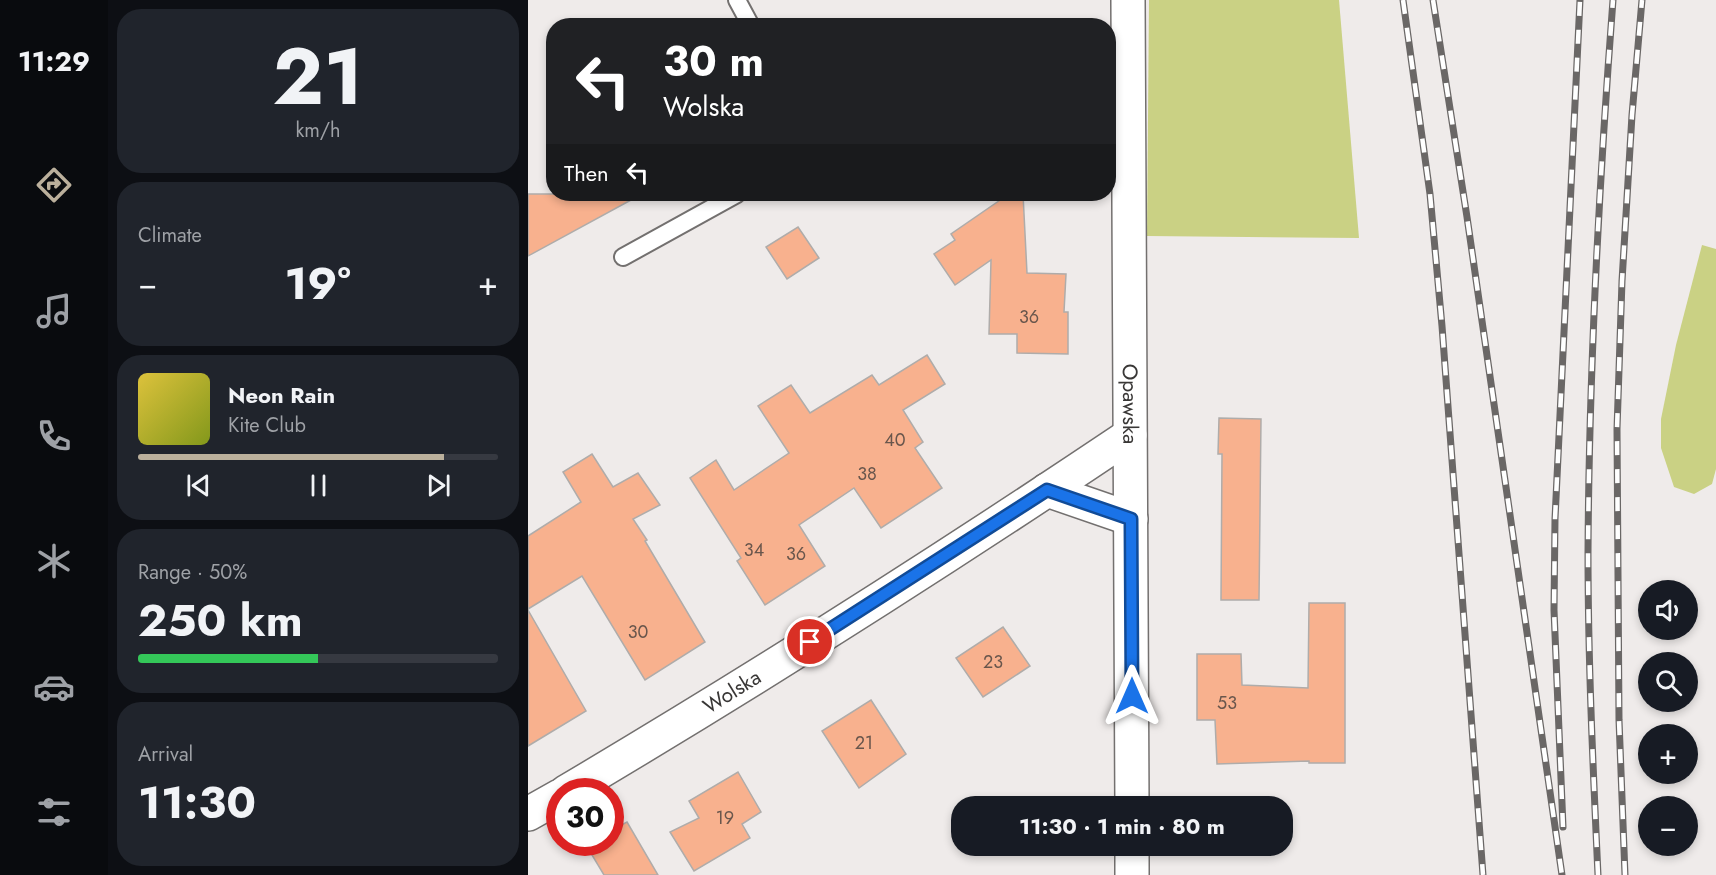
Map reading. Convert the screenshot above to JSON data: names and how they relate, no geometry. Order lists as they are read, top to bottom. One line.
{"streets":{"street":["Opawska","Wolska"]},"crossings":[["Opawska","Wolska"]],"house_numbers":["36","40","38","34","36","30","23","53","21","19"],"page":{"tabs":"11:29","tile":[["21","km/h"],"Climate",["Range · 50%","250 km"],["Arrival","11:30"]],"turn":["30 m","Wolska"],"then":"Then","heat":["−","19°","+"],"song":["Neon Rain","Kite Club"],"map_buttons":["+","−"],"limit":"30","trip":"11:30 · 1 min · 80 m"}}
